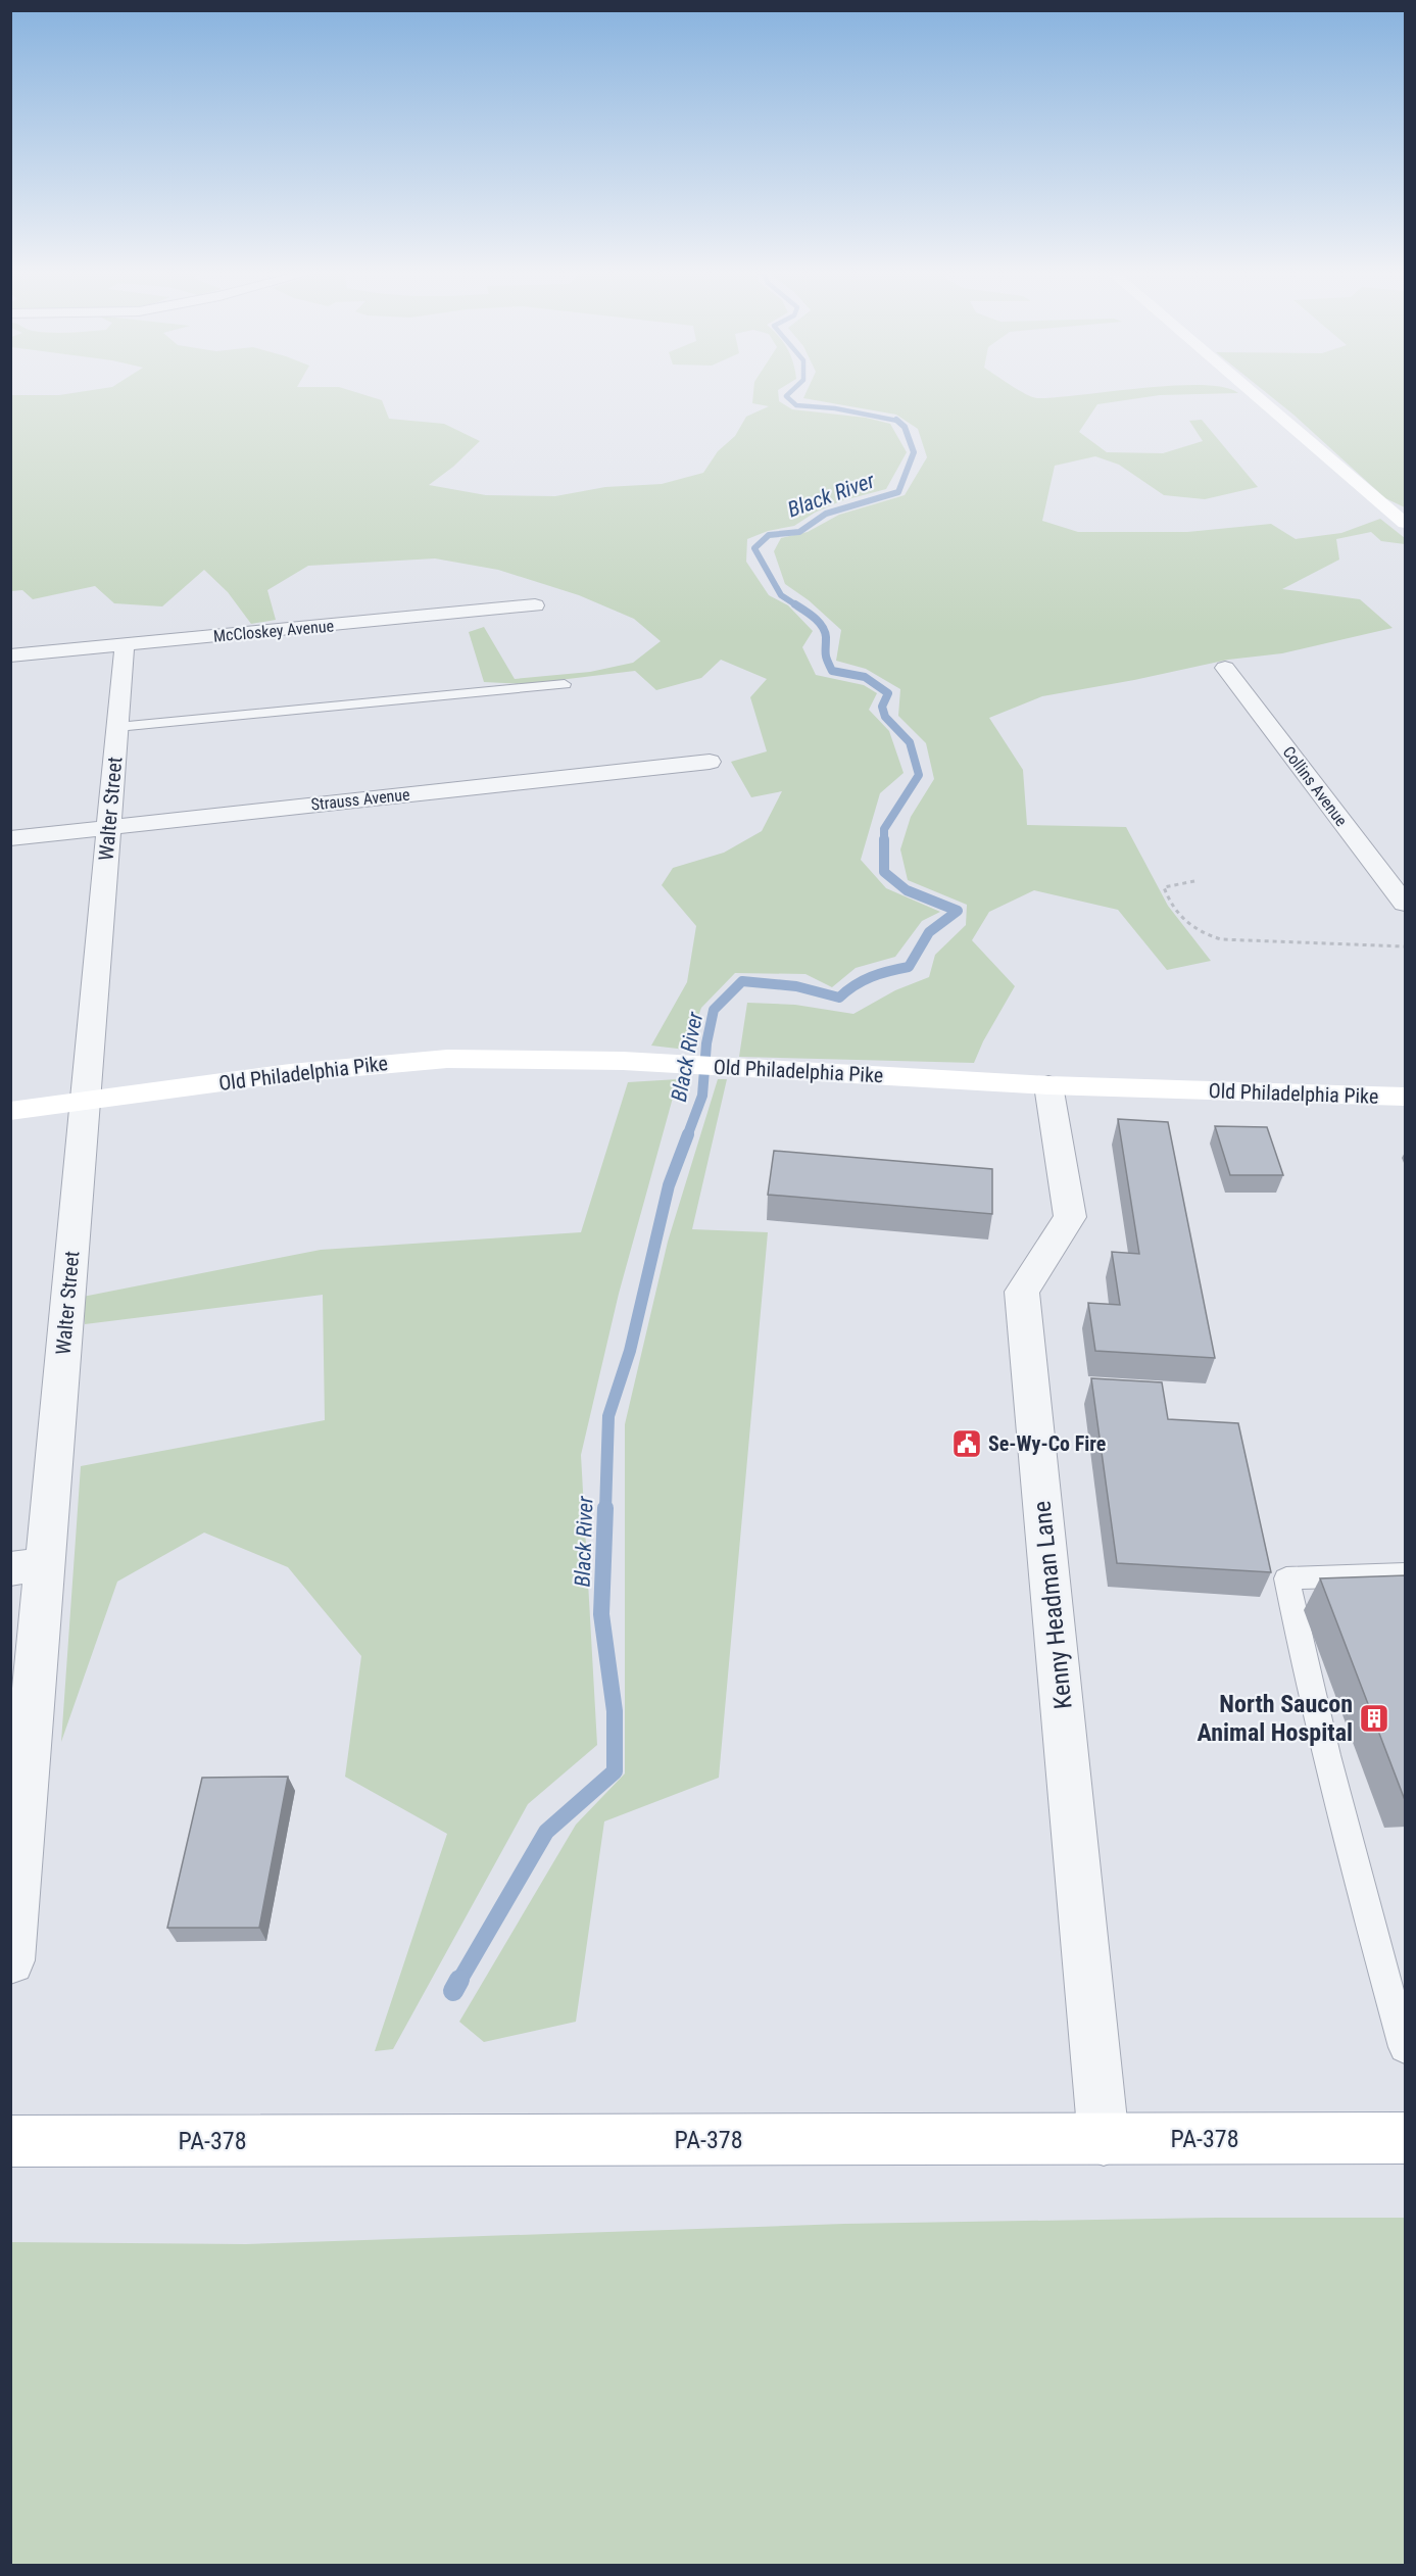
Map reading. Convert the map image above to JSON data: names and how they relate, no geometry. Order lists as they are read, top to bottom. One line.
{"streets":{"street":["McCloskey Avenue","Collins Avenue","Strauss Avenue","Walter Street","Old Philadelphia Pike","Kenny Headman Lane","PA-378"]},"crossings":[["McCloskey Avenue","Walter Street"],["Strauss Avenue","Walter Street"],["Walter Street","Old Philadelphia Pike"],["Old Philadelphia Pike","Kenny Headman Lane"],["Kenny Headman Lane","PA-378"]],"water":["Black River"],"places":{"public building":["Se-Wy-Co Fire"],"building":["North Saucon Animal Hospital"]}}
